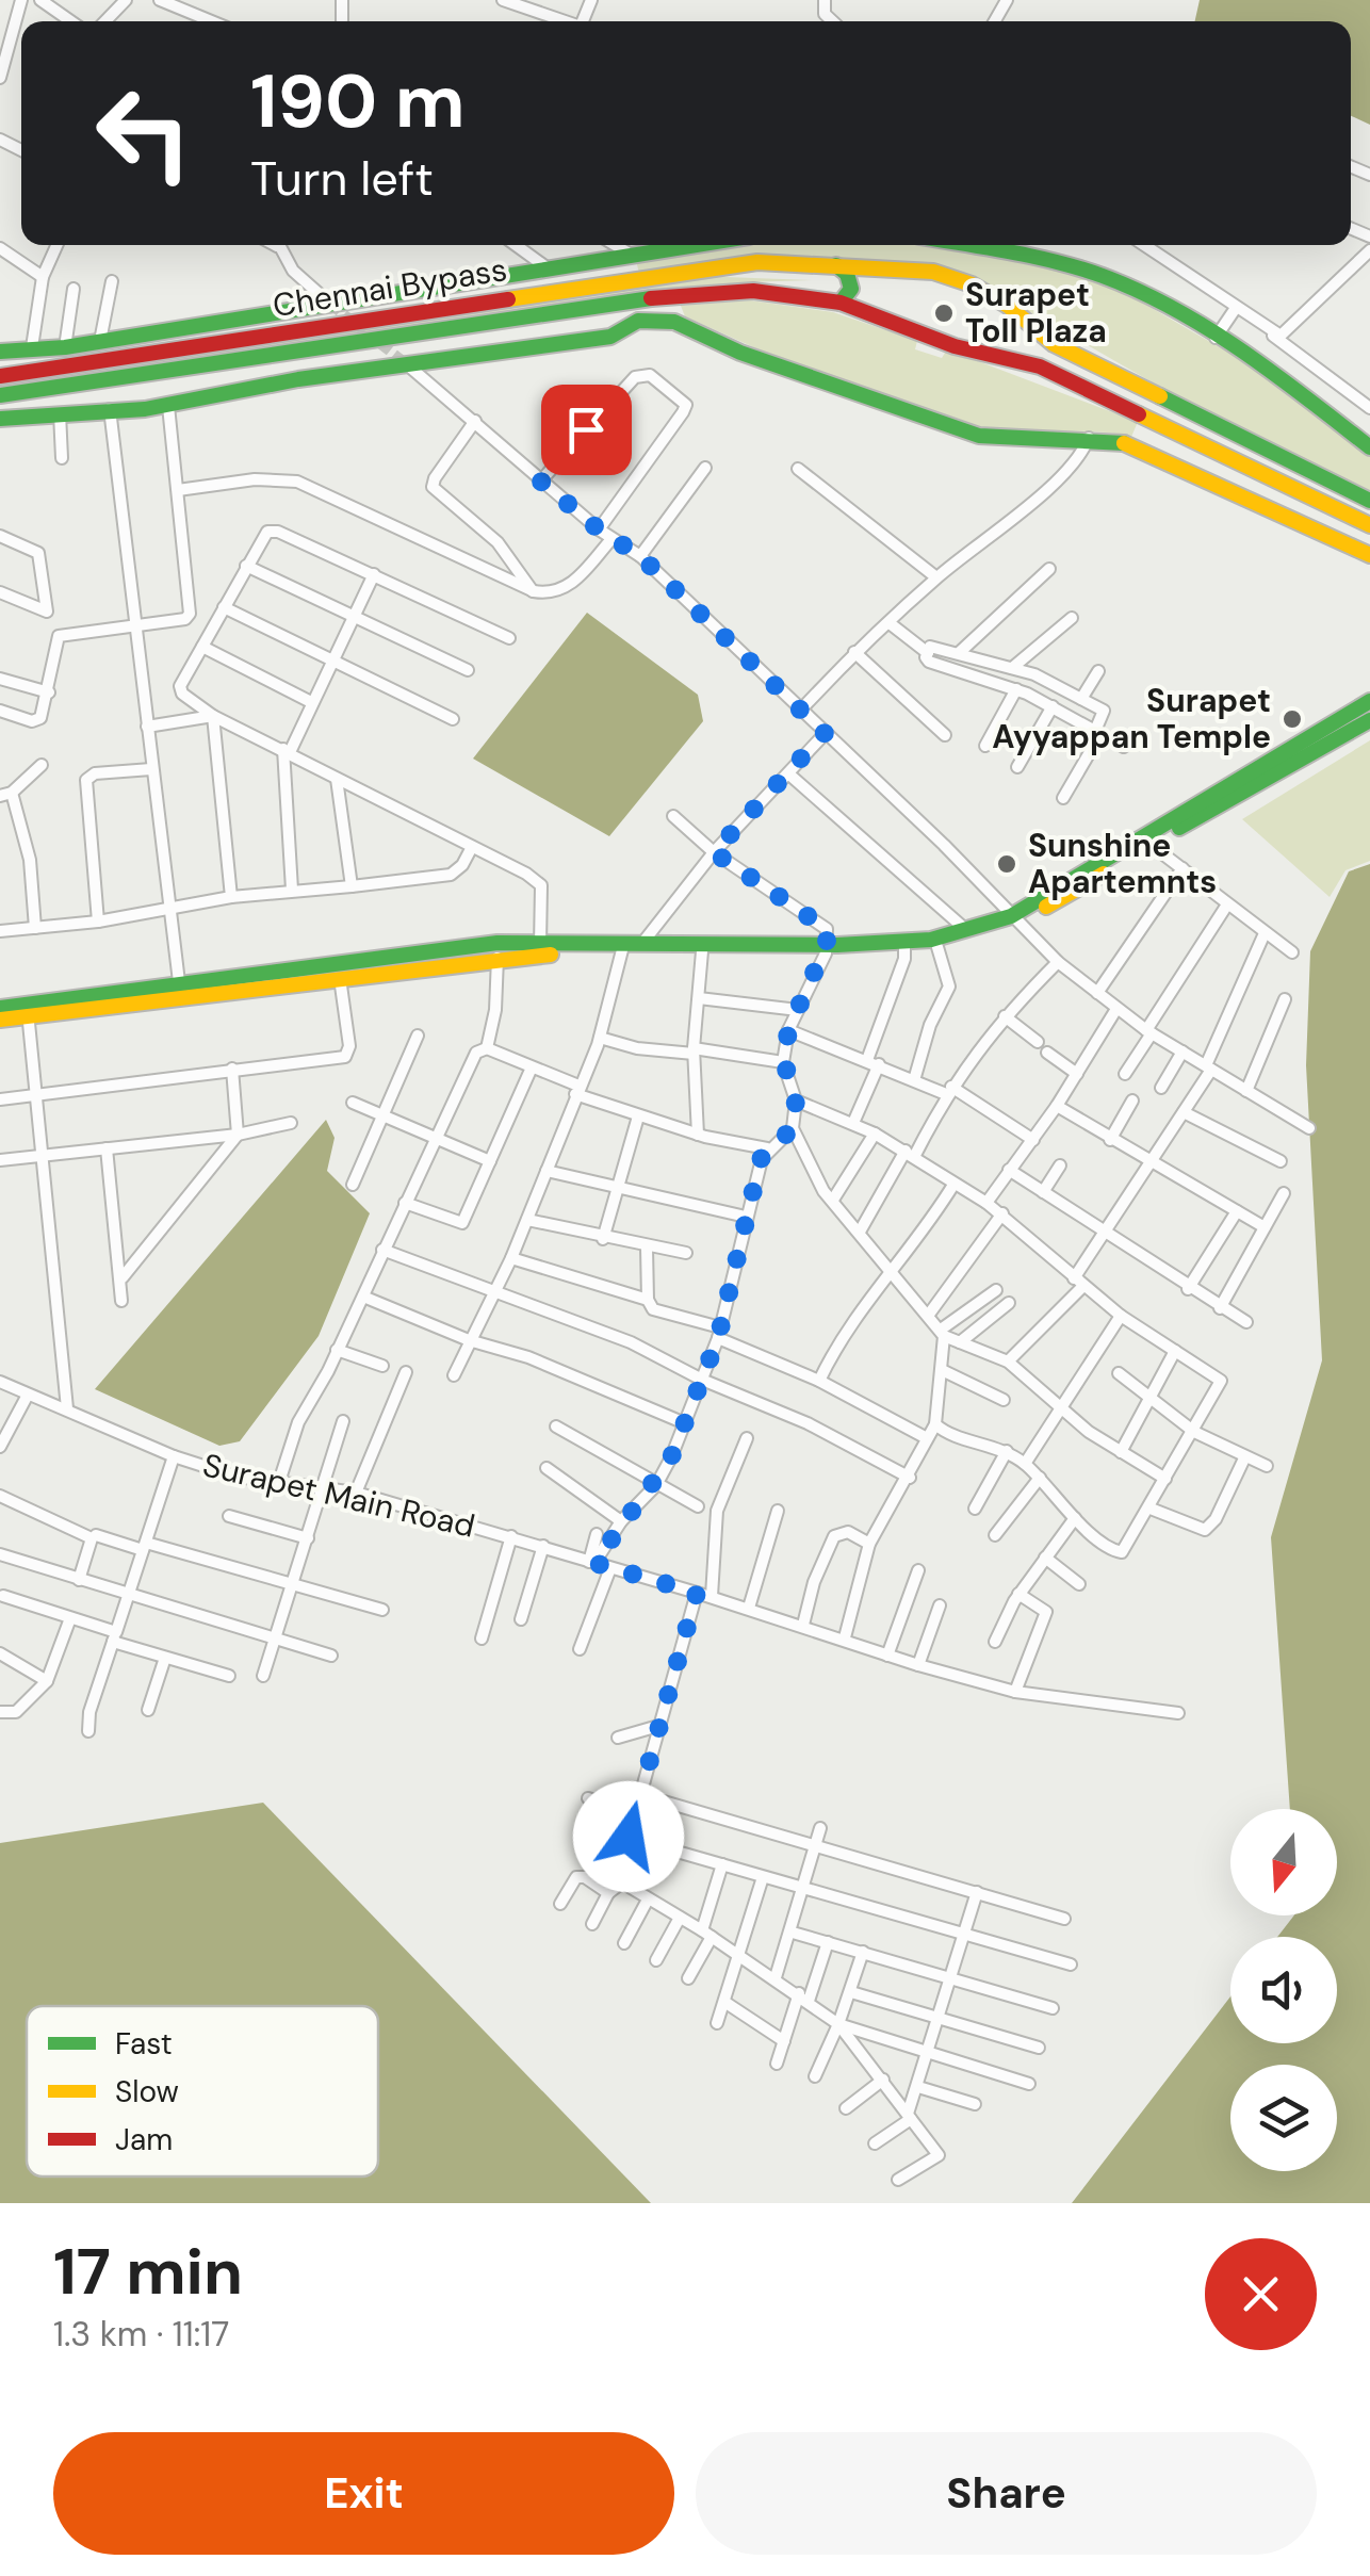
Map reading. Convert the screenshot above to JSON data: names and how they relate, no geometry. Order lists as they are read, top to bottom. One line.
{"streets":{"main road":["Chennai Bypass"],"street":["Surapet Main Road"]},"places":["Surapet Toll Plaza","Surapet Ayyappan Temple","Sunshine Apartemnts"],"legend":["Fast","Slow","Jam"],"north":"bottom","page":{"turn":["190 m","Turn left"],"heading":["17 min","1.3 km · 11:17"],"buttons":["Exit","Share"]}}
